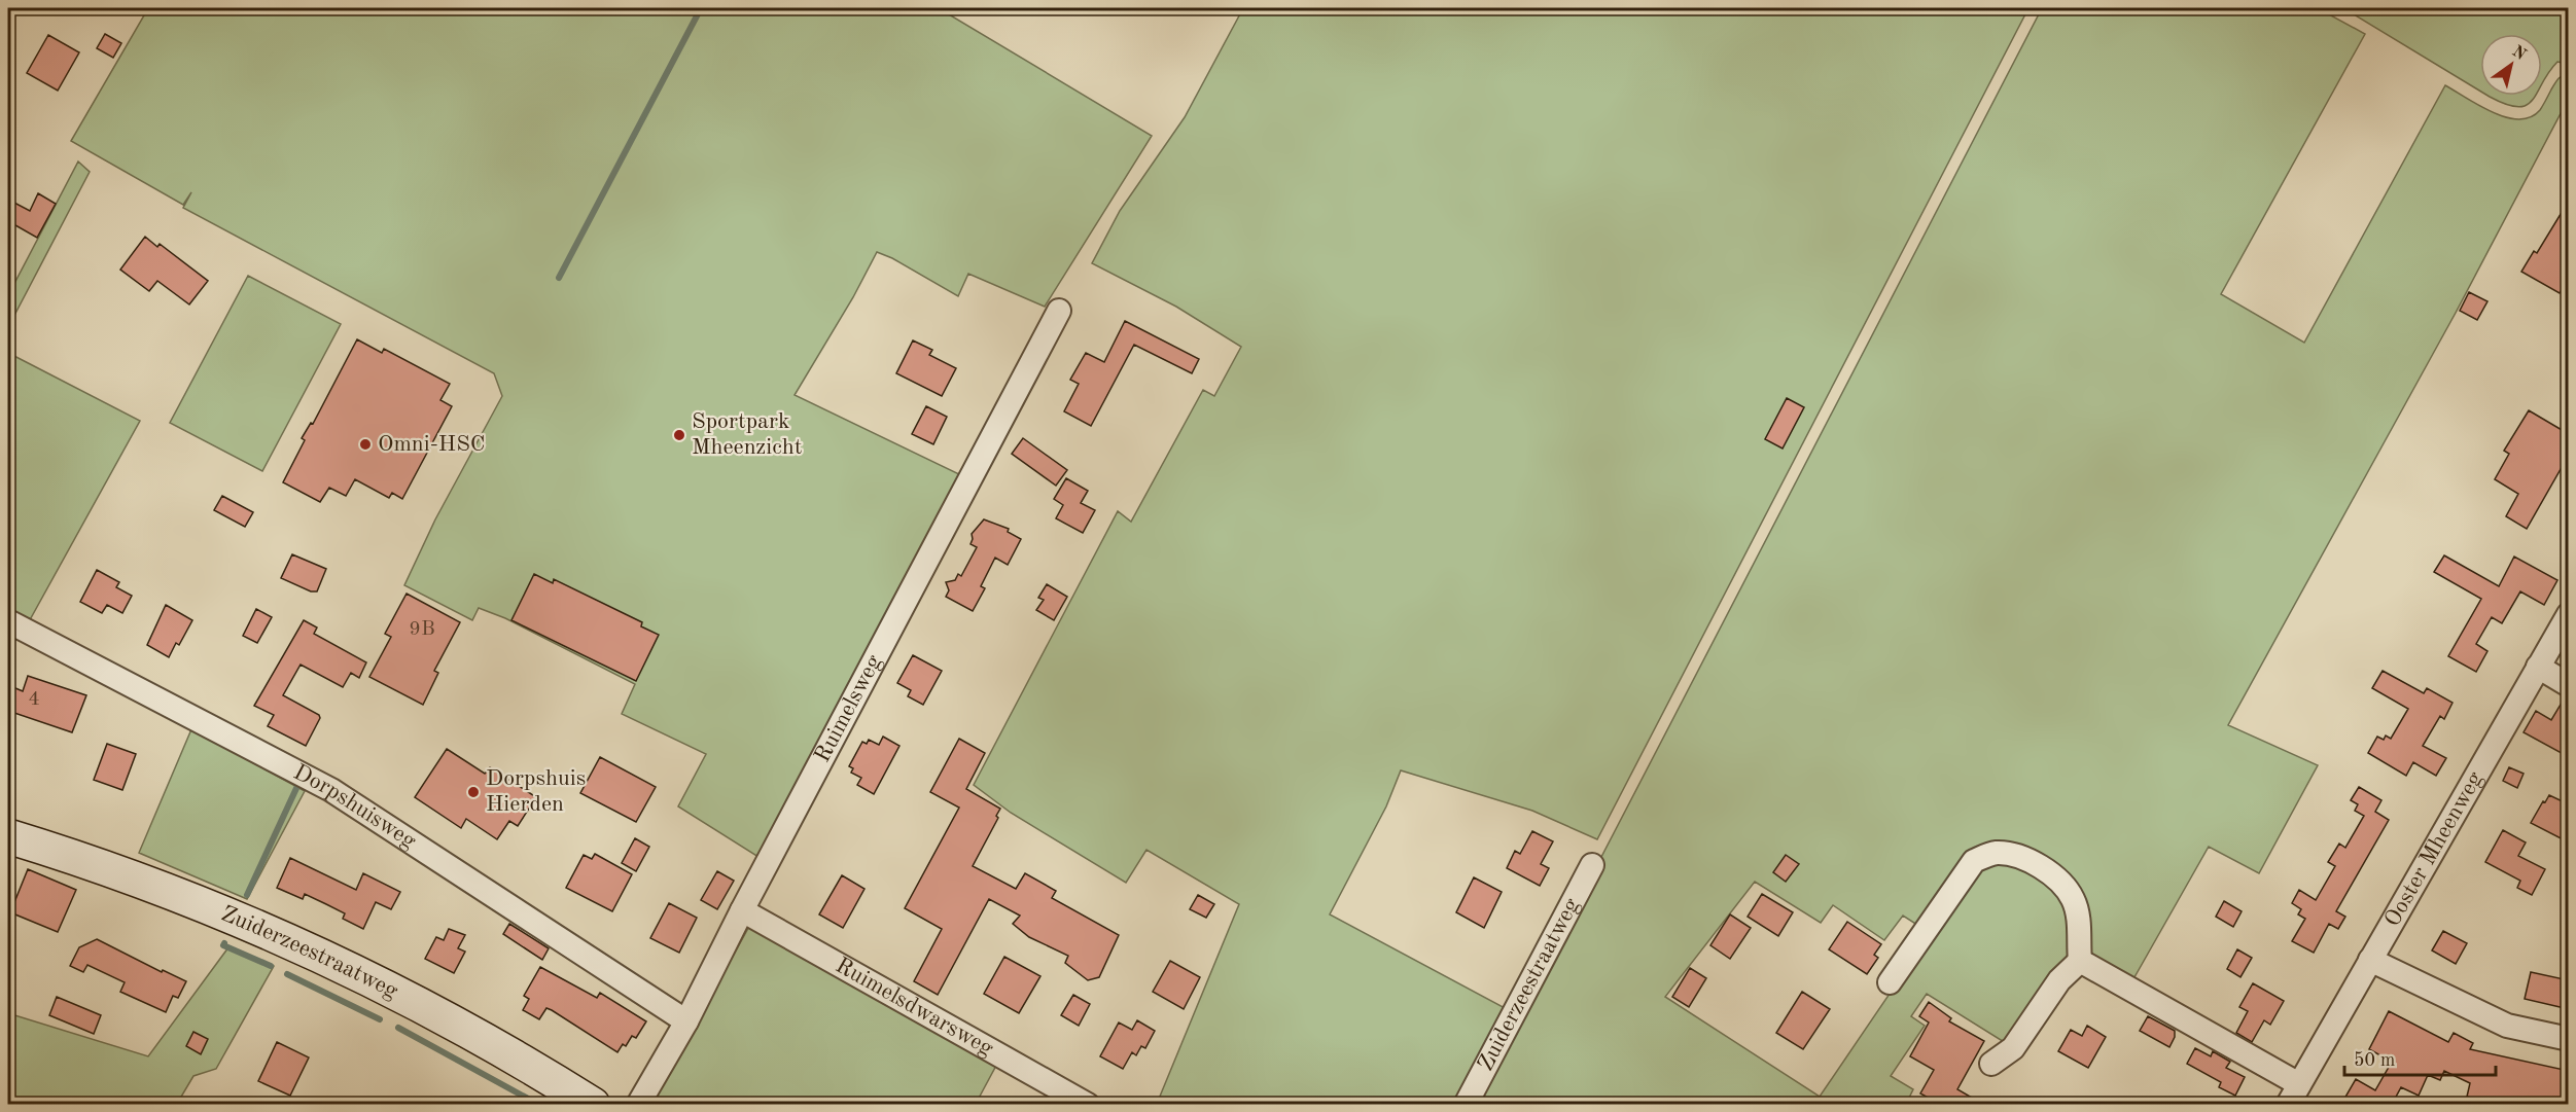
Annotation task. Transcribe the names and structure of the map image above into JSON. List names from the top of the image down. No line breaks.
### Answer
{"streets":{"main road":["Zuiderzeestraatweg"],"street":["Ruimelsweg","Dorpshuisweg","Ooster Mheenweg","Ruimelsdwarsweg"]},"crossings":[["Ruimelsweg","Dorpshuisweg"],["Ruimelsweg","Ruimelsdwarsweg"]],"places":["Sportpark Mheenzicht","Omni-HSC","Dorpshuis Hierden"],"house_numbers":["9B","4"],"scale_bar":"50 m","north":"top right"}
